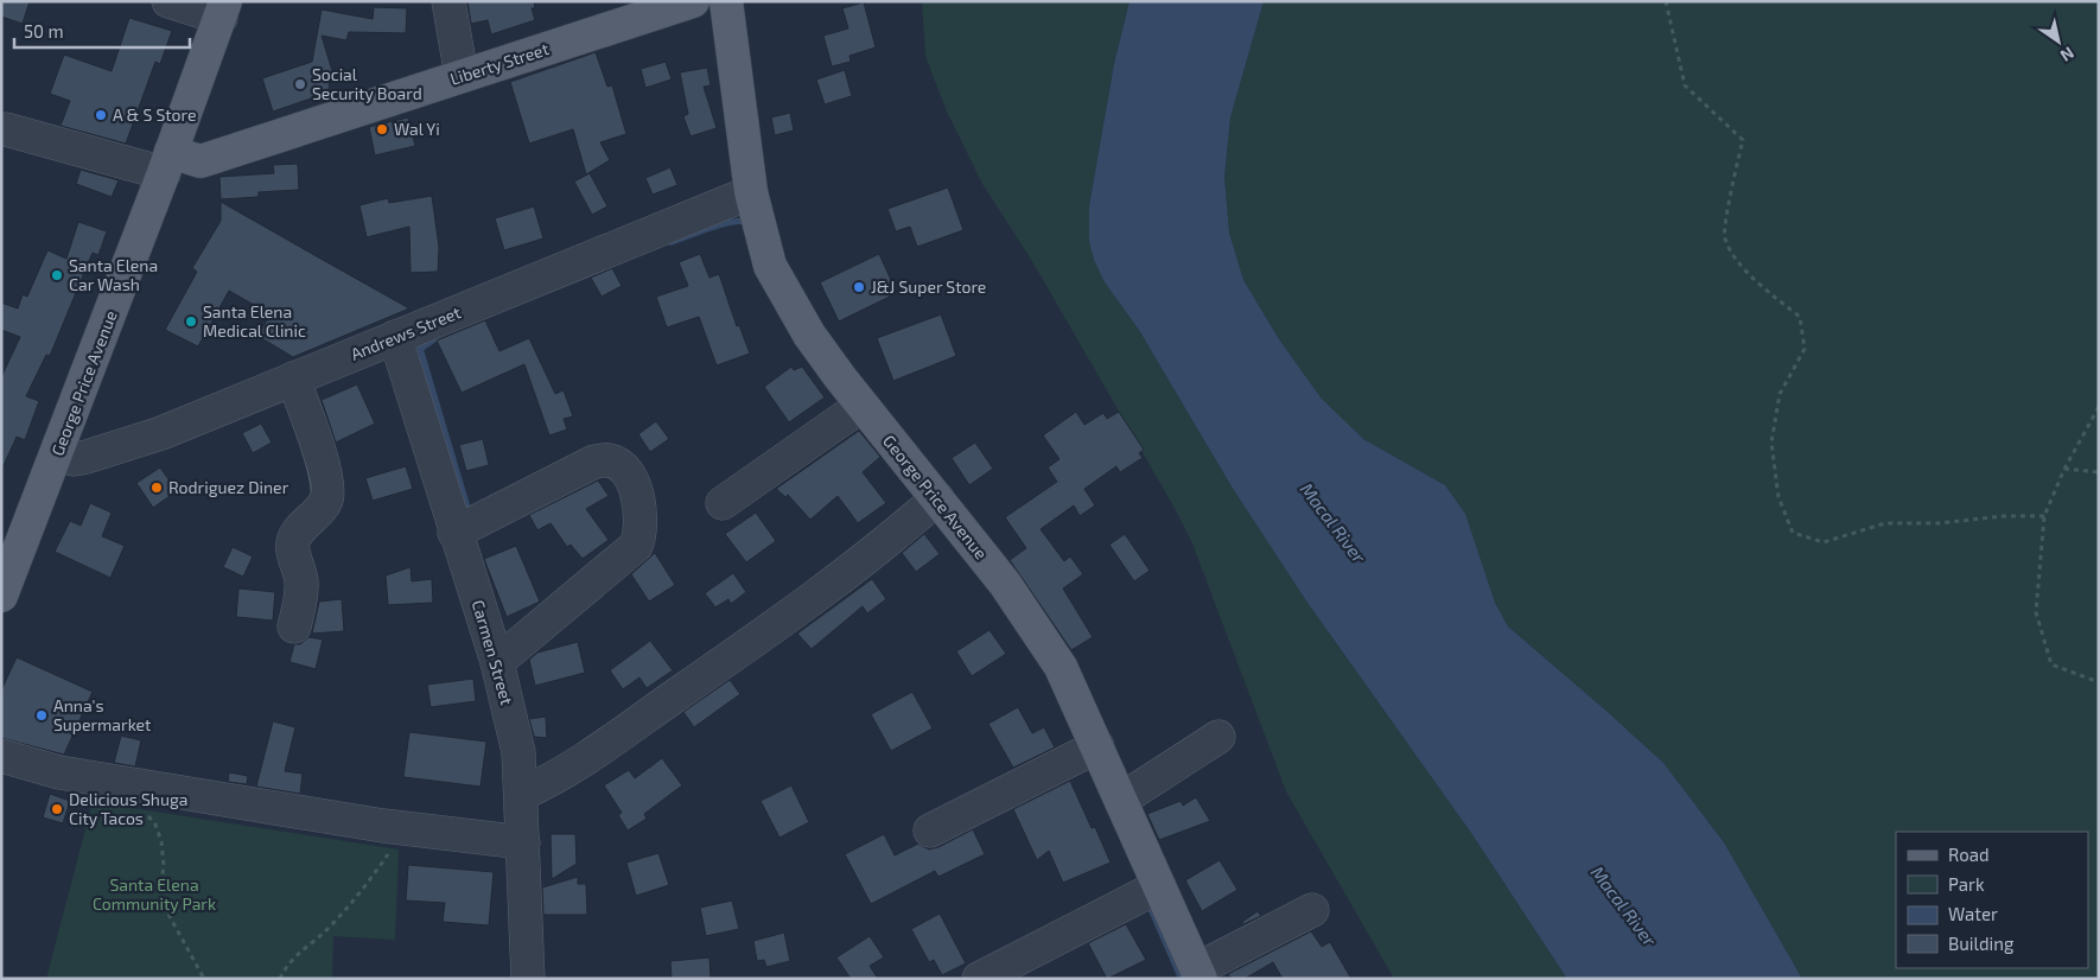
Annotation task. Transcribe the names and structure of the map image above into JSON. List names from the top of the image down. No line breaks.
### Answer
{"streets":{"main road":["Liberty Street","George Price Avenue"],"street":["Andrews Street","Carmen Street"]},"crossings":[["Liberty Street","George Price Avenue"],["Andrews Street","George Price Avenue"],["Andrews Street","Carmen Street"]],"water":["Macal River"],"parks":["Santa Elena Community Park"],"places":["Social Security Board","A & S Store","Wal Yi","Santa Elena Car Wash","J&J Super Store","Santa Elena Medical Clinic","Rodriguez Diner","Anna's Supermarket","Delicious Shuga City Tacos"],"legend":["Road","Park","Water","Building"],"scale_bar":"50 m","north":"bottom right"}
